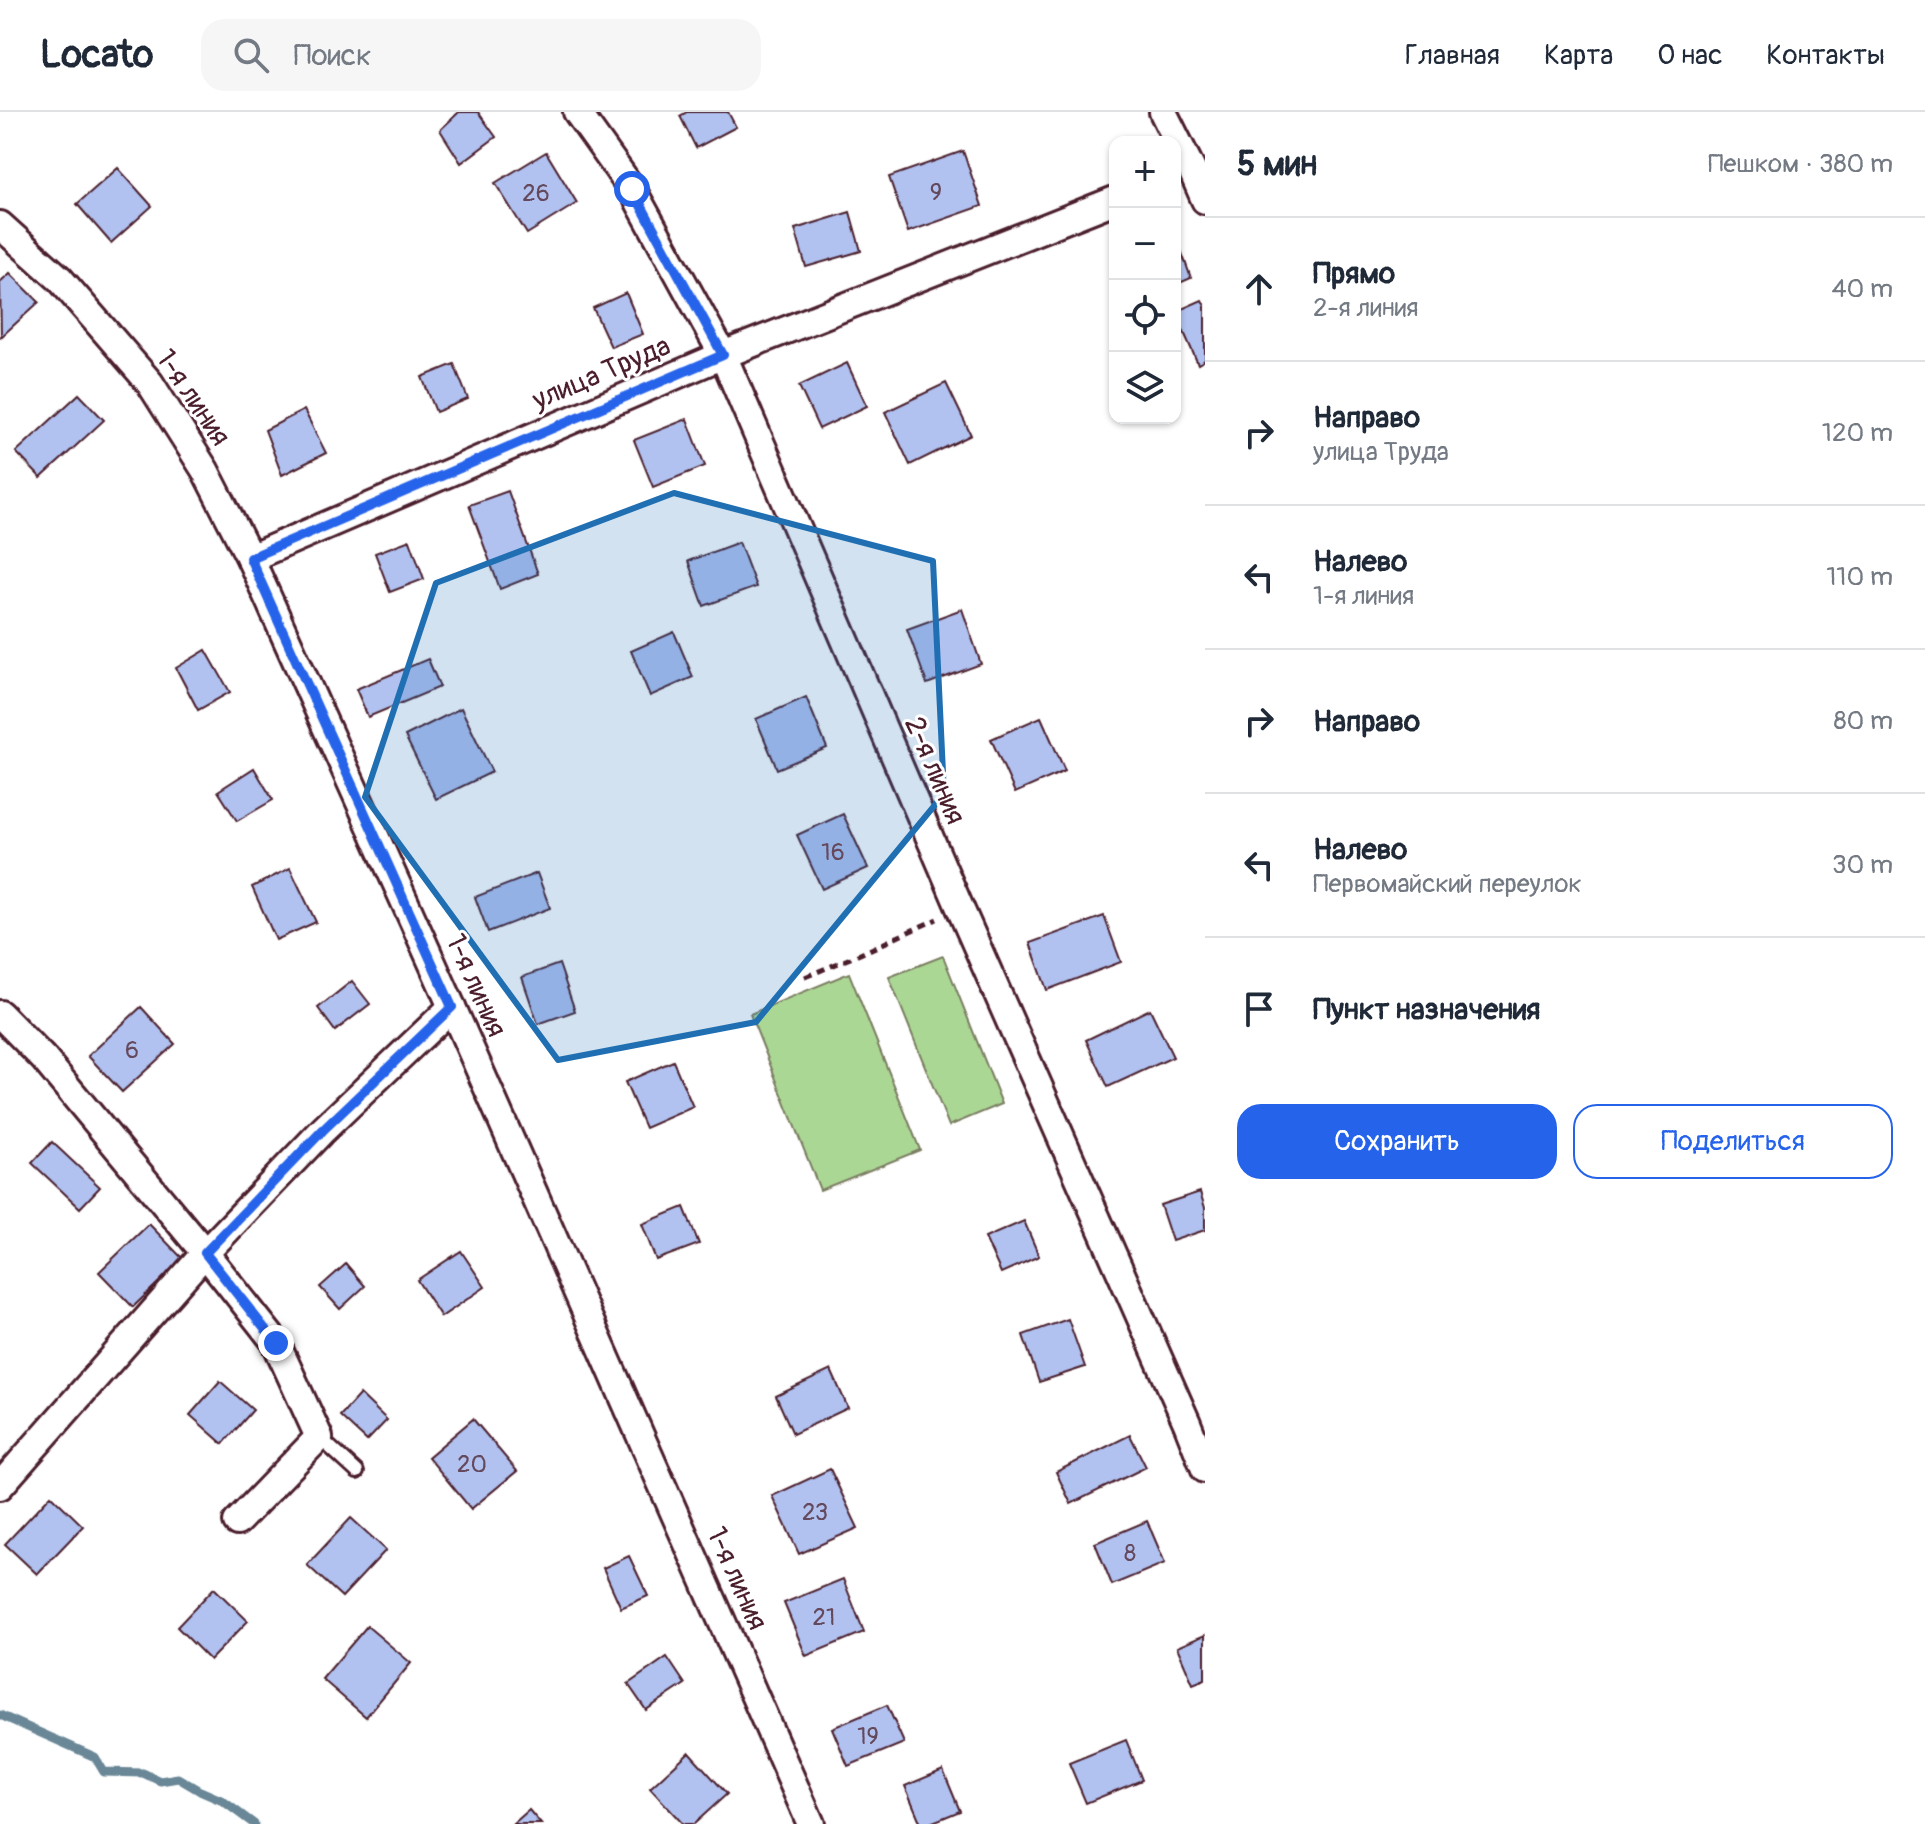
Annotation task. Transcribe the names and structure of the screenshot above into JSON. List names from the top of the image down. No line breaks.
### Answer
{"streets":{"street":["улица Труда","1-я линия","2-я линия"]},"crossings":[["улица Труда","1-я линия"],["улица Труда","2-я линия"]],"house_numbers":["9","26","16","6","20","23","8","21","19"],"page":{"header":"Locato","search":"Поиск","nav":["Главная","Карта","О нас","Контакты"],"heading":["5 мин","Пешком · 380 m"],"map_buttons":["+","−"],"list":[["Прямо","2-я линия","40 m"],["Направо","улица Труда","120 m"],["Налево","1-я линия","110 m"],["Направо","80 m"],["Налево","Первомайский переулок","30 m"],"Пункт назначения"],"buttons":["Сохранить","Поделиться"]}}
